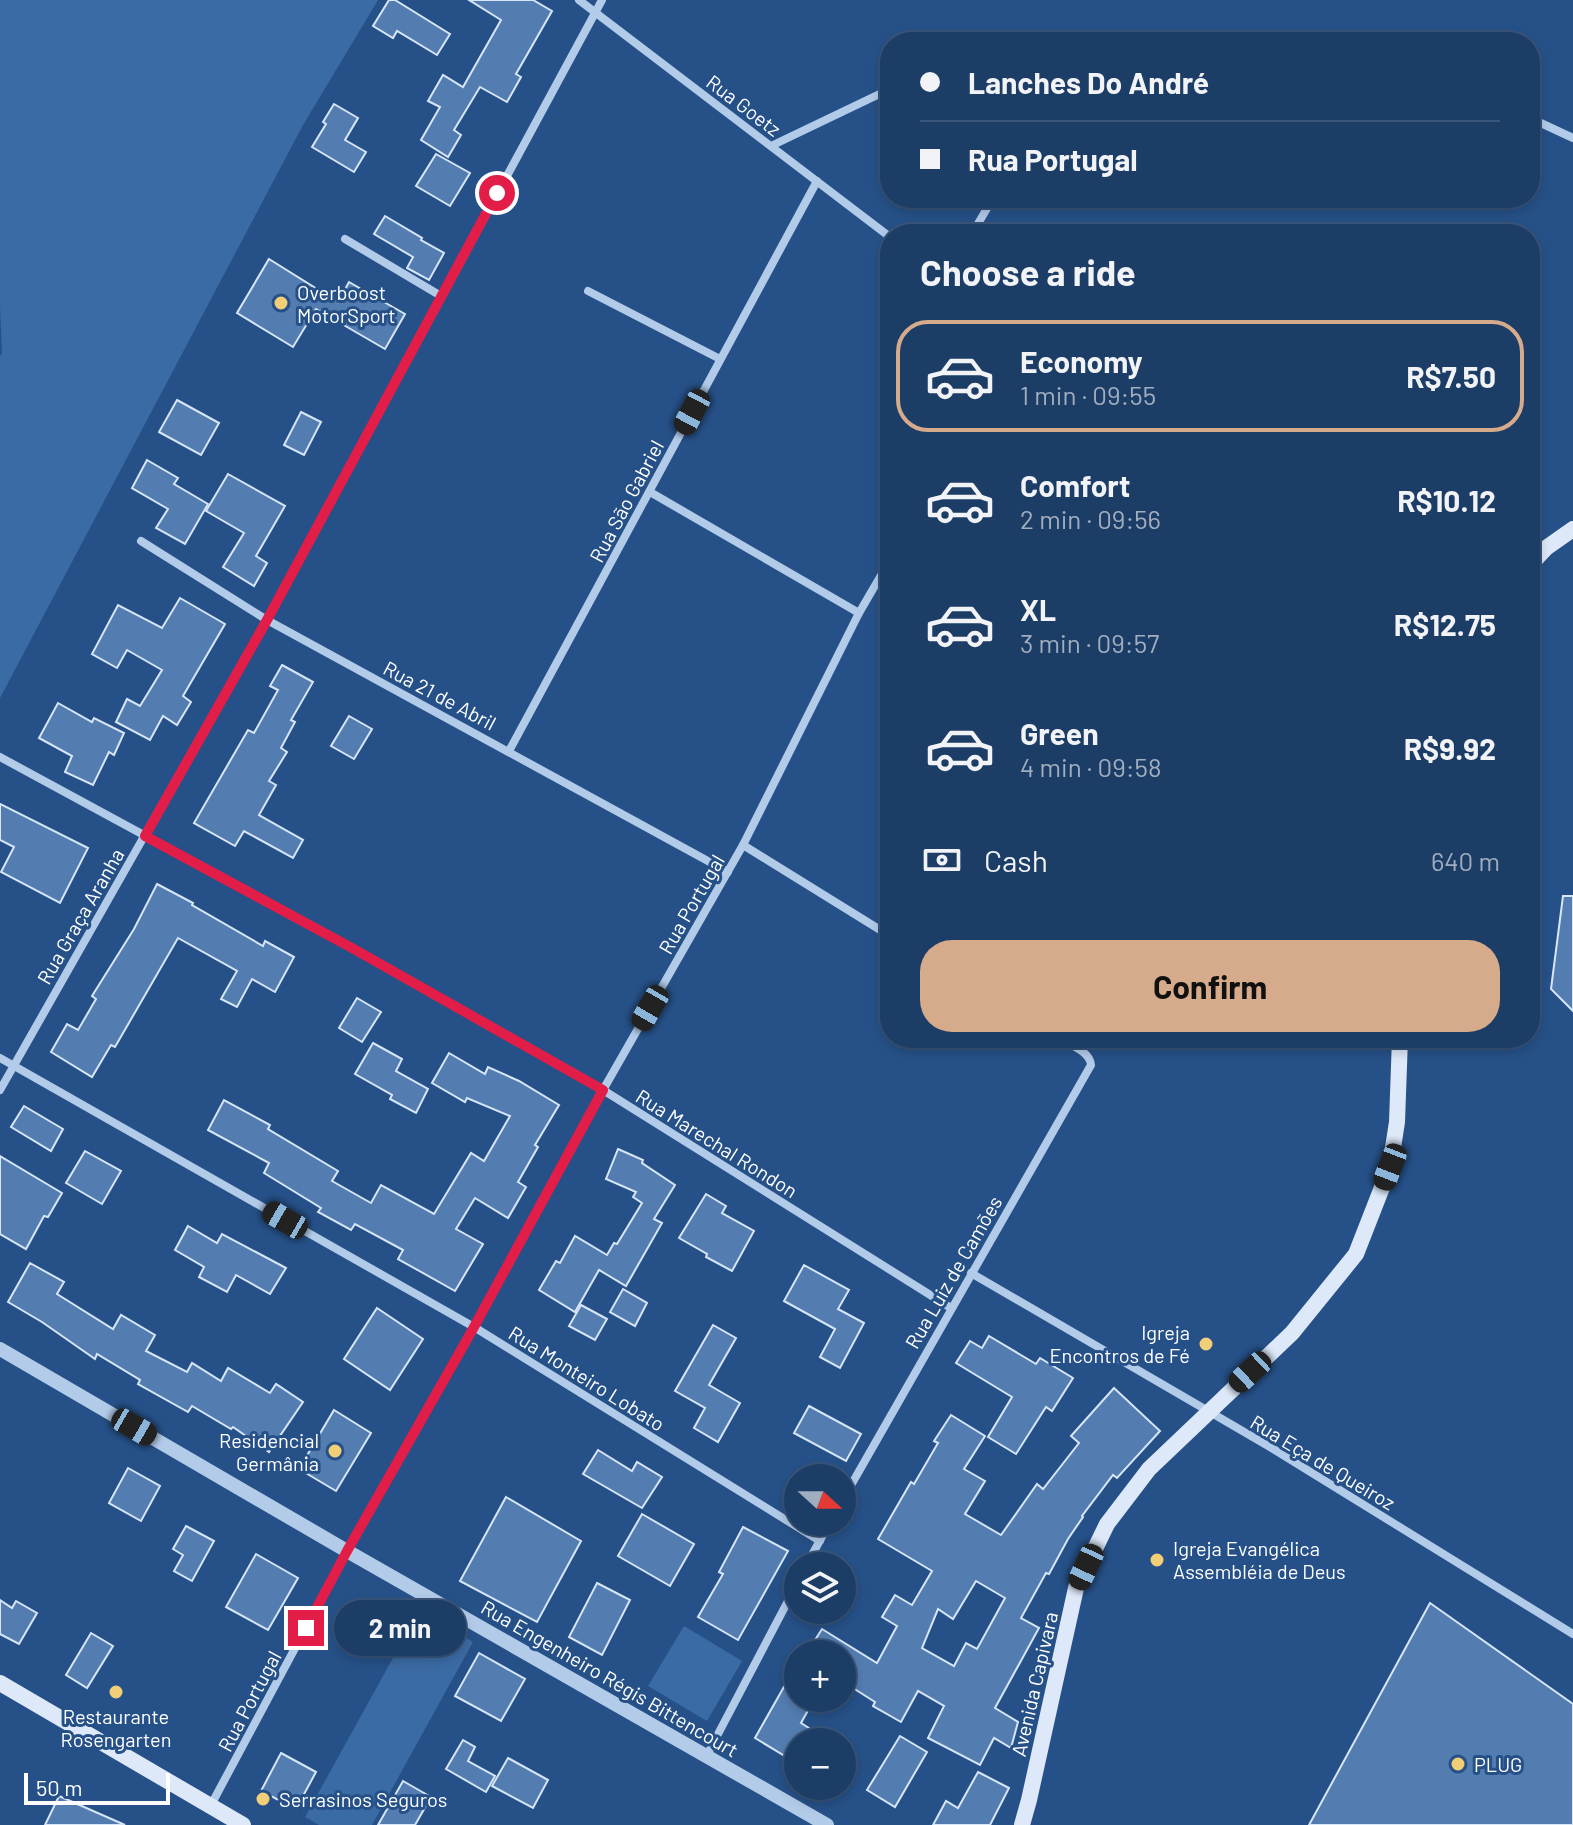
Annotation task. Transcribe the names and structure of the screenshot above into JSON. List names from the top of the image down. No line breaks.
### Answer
{"streets":{"main road":["Avenida Capivara"],"street":["Rua Goetz","Rua São Gabriel","Rua 21 de Abril","Rua Portugal","Rua Graça Aranha","Rua Marechal Rondon","Rua Luiz de Camões","Rua Monteiro Lobato","Rua Eça de Queiroz","Rua Engenheiro Régis Bittencourt"]},"crossings":[["Rua Goetz","Rua São Gabriel"],["Rua Goetz","Rua Graça Aranha"],["Rua São Gabriel","Rua 21 de Abril"],["Rua 21 de Abril","Rua Portugal"],["Rua 21 de Abril","Rua Graça Aranha"],["Rua Portugal","Rua Marechal Rondon"],["Rua Portugal","Rua Monteiro Lobato"],["Rua Portugal","Rua Engenheiro Régis Bittencourt"],["Rua Graça Aranha","Rua Marechal Rondon"],["Rua Graça Aranha","Rua Monteiro Lobato"],["Rua Marechal Rondon","Rua Luiz de Camões"],["Rua Luiz de Camões","Rua Eça de Queiroz"],["Rua Eça de Queiroz","Avenida Capivara"]],"places":["Overboost MotorSport","Igreja Encontros de Fé","Residencial Germânia","Igreja Evangélica Assembléia de Deus","Restaurante Rosengarten","PLUG","Serrasinos Seguros"],"scale_bar":"50 m","north":"right","page":{"banner":["Lanches Do André","Rua Portugal"],"heading":"Choose a ride","list":[{"name":"Economy","note":"1 min · 09:55","value":"R$7.50"},{"name":"Comfort","note":"2 min · 09:56","value":"R$10.12"},{"name":"XL","note":"3 min · 09:57","value":"R$12.75"},{"name":"Green","note":"4 min · 09:58","value":"R$9.92"}],"pay":["Cash","640 m"],"buttons":"Confirm","map_buttons":["+","−"],"bubble":"2 min","scale":"50 m"}}
